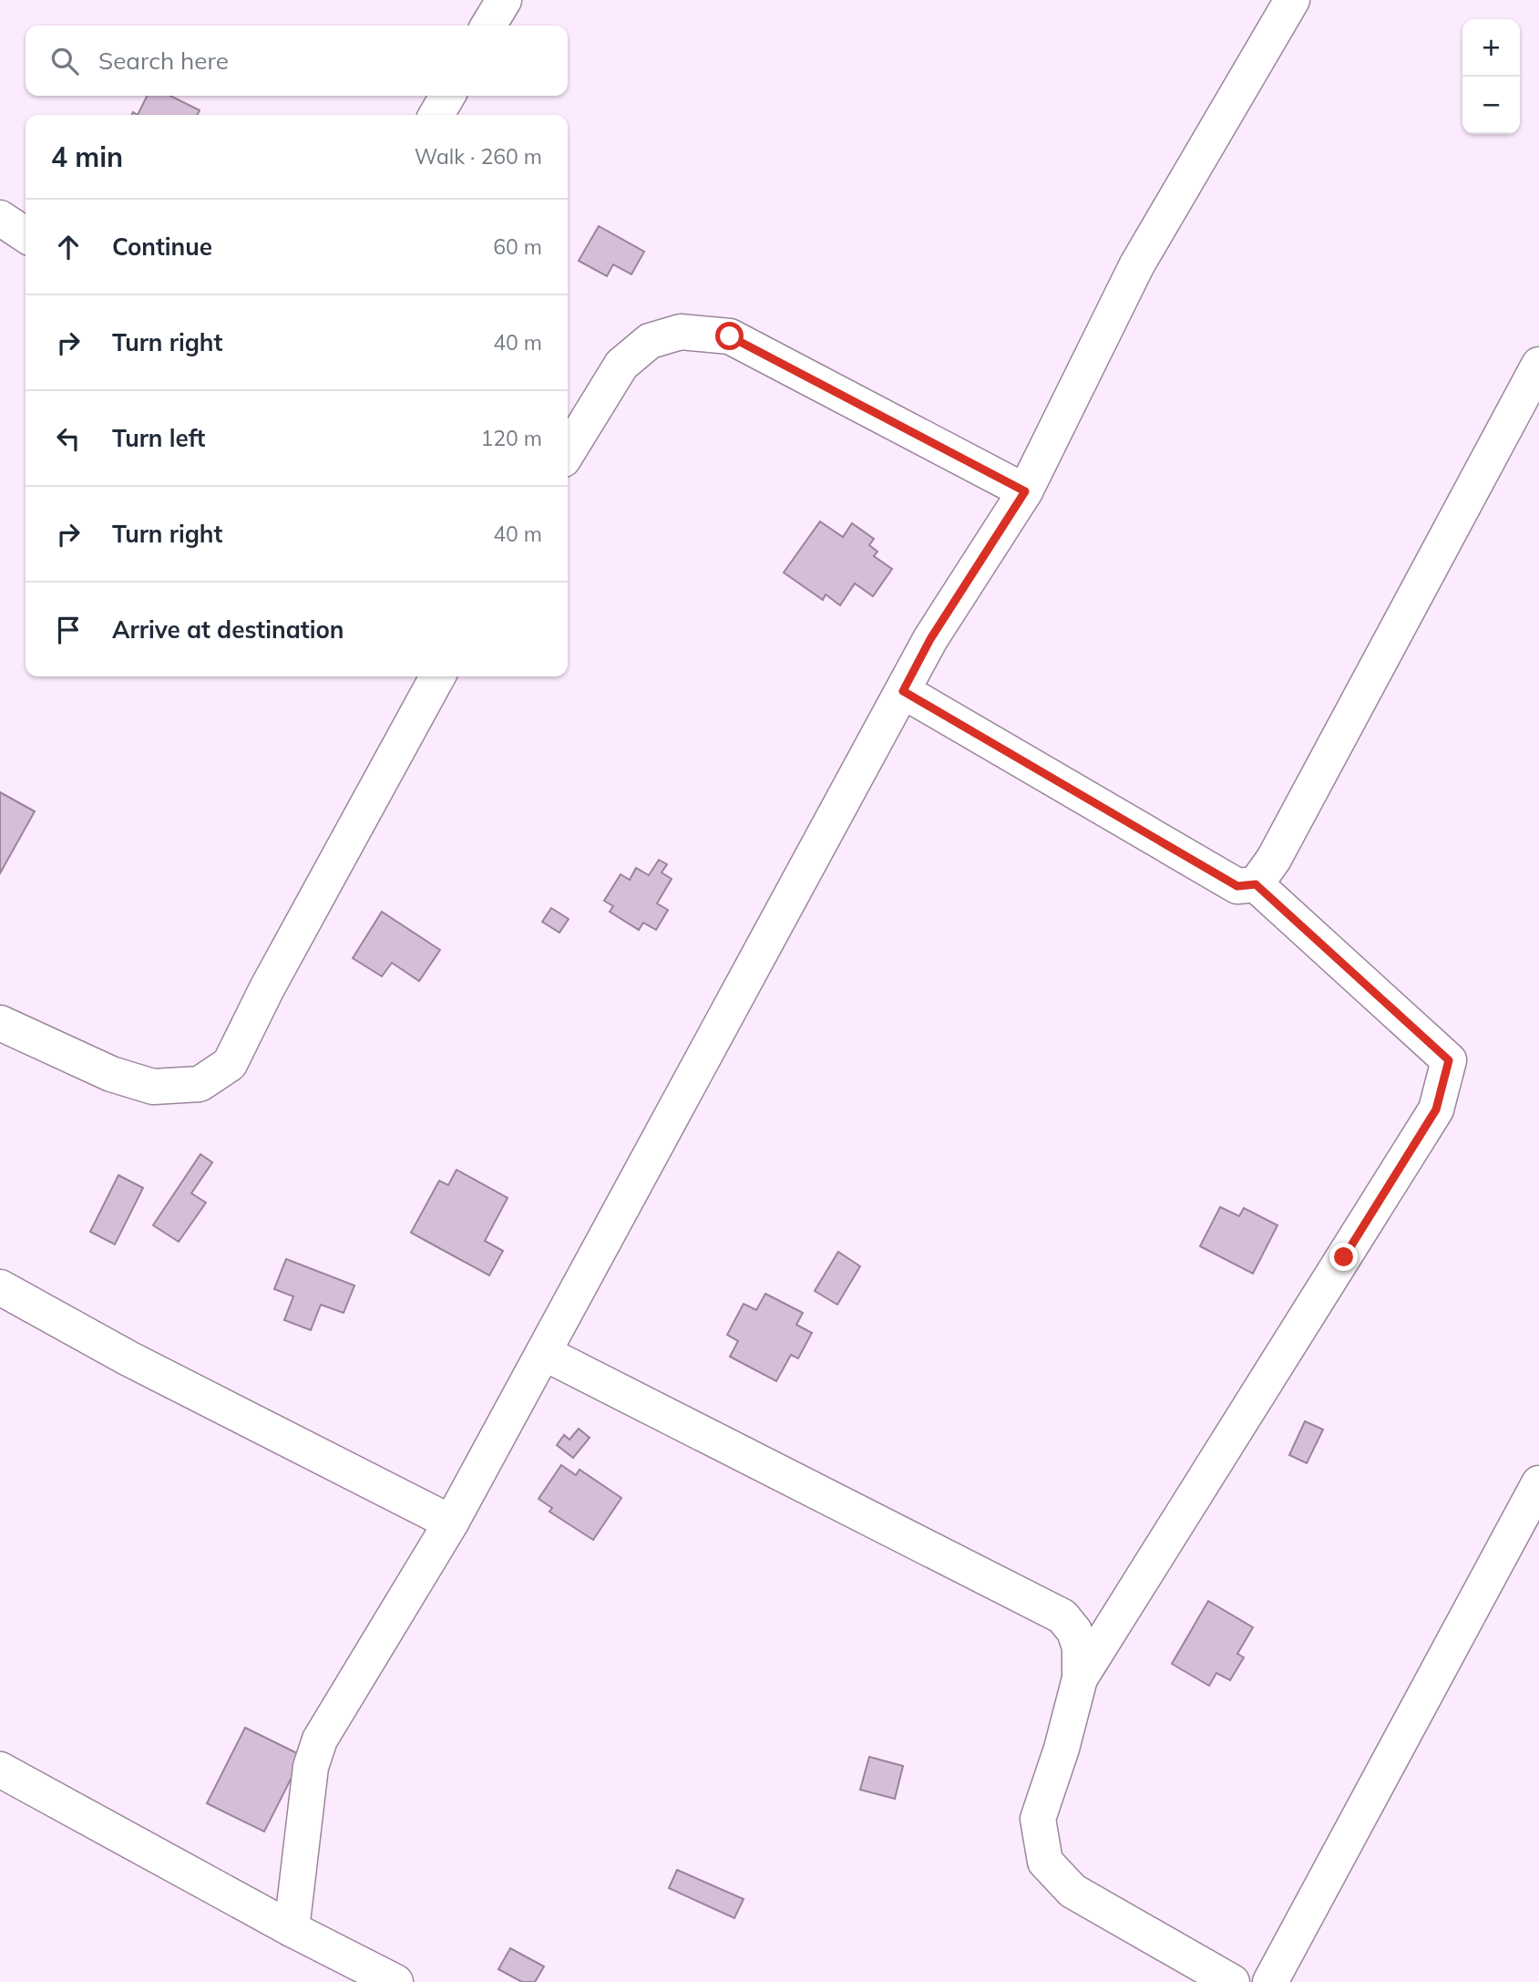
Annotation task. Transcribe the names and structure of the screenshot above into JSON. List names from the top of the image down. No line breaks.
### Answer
{"page":{"map_buttons":["+","−"],"search":"Search here","heading":["4 min","Walk · 260 m"],"list":[["Continue","60 m"],["Turn right","40 m"],["Turn left","120 m"],["Turn right","40 m"],"Arrive at destination"]}}
